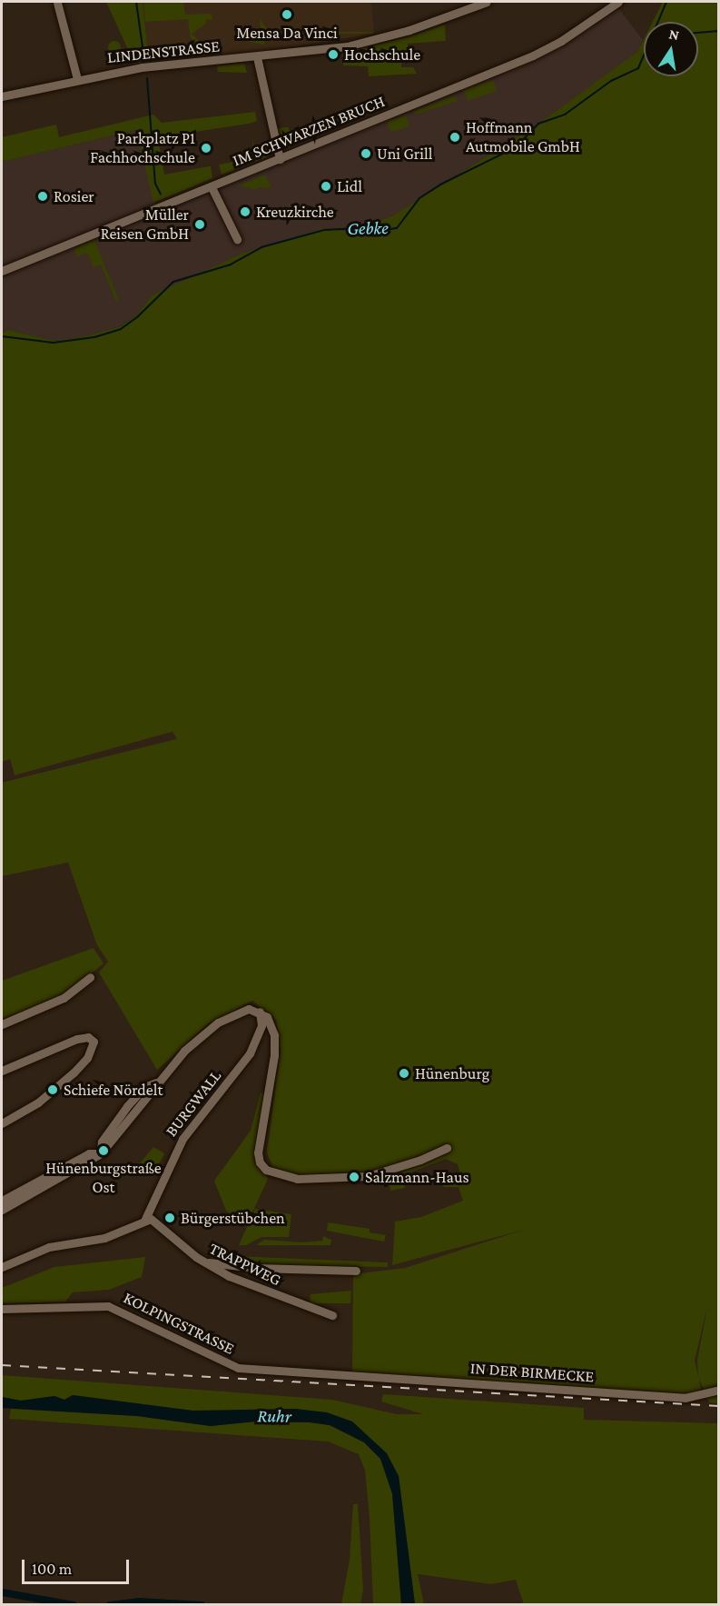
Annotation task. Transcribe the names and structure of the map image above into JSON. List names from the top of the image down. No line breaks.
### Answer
{"streets":{"street":["LINDENSTRASSE","IM SCHWARZEN BRUCH","BURGWALL","TRAPPWEG","KOLPINGSTRASSE","IN DER BIRMECKE"]},"crossings":[["BURGWALL","TRAPPWEG"],["KOLPINGSTRASSE","IN DER BIRMECKE"]],"water":["Gebke","Ruhr"],"places":["Mensa Da Vinci","Hochschule","Hoffmann Autmobile GmbH","Parkplatz P1 Fachhochschule","Uni Grill","Lidl","Rosier","Kreuzkirche","Müller Reisen GmbH","Hünenburg","Schiefe Nördelt","Hünenburgstraße Ost","Salzmann-Haus","Bürgerstübchen"],"scale_bar":"100 m","north":"top"}
